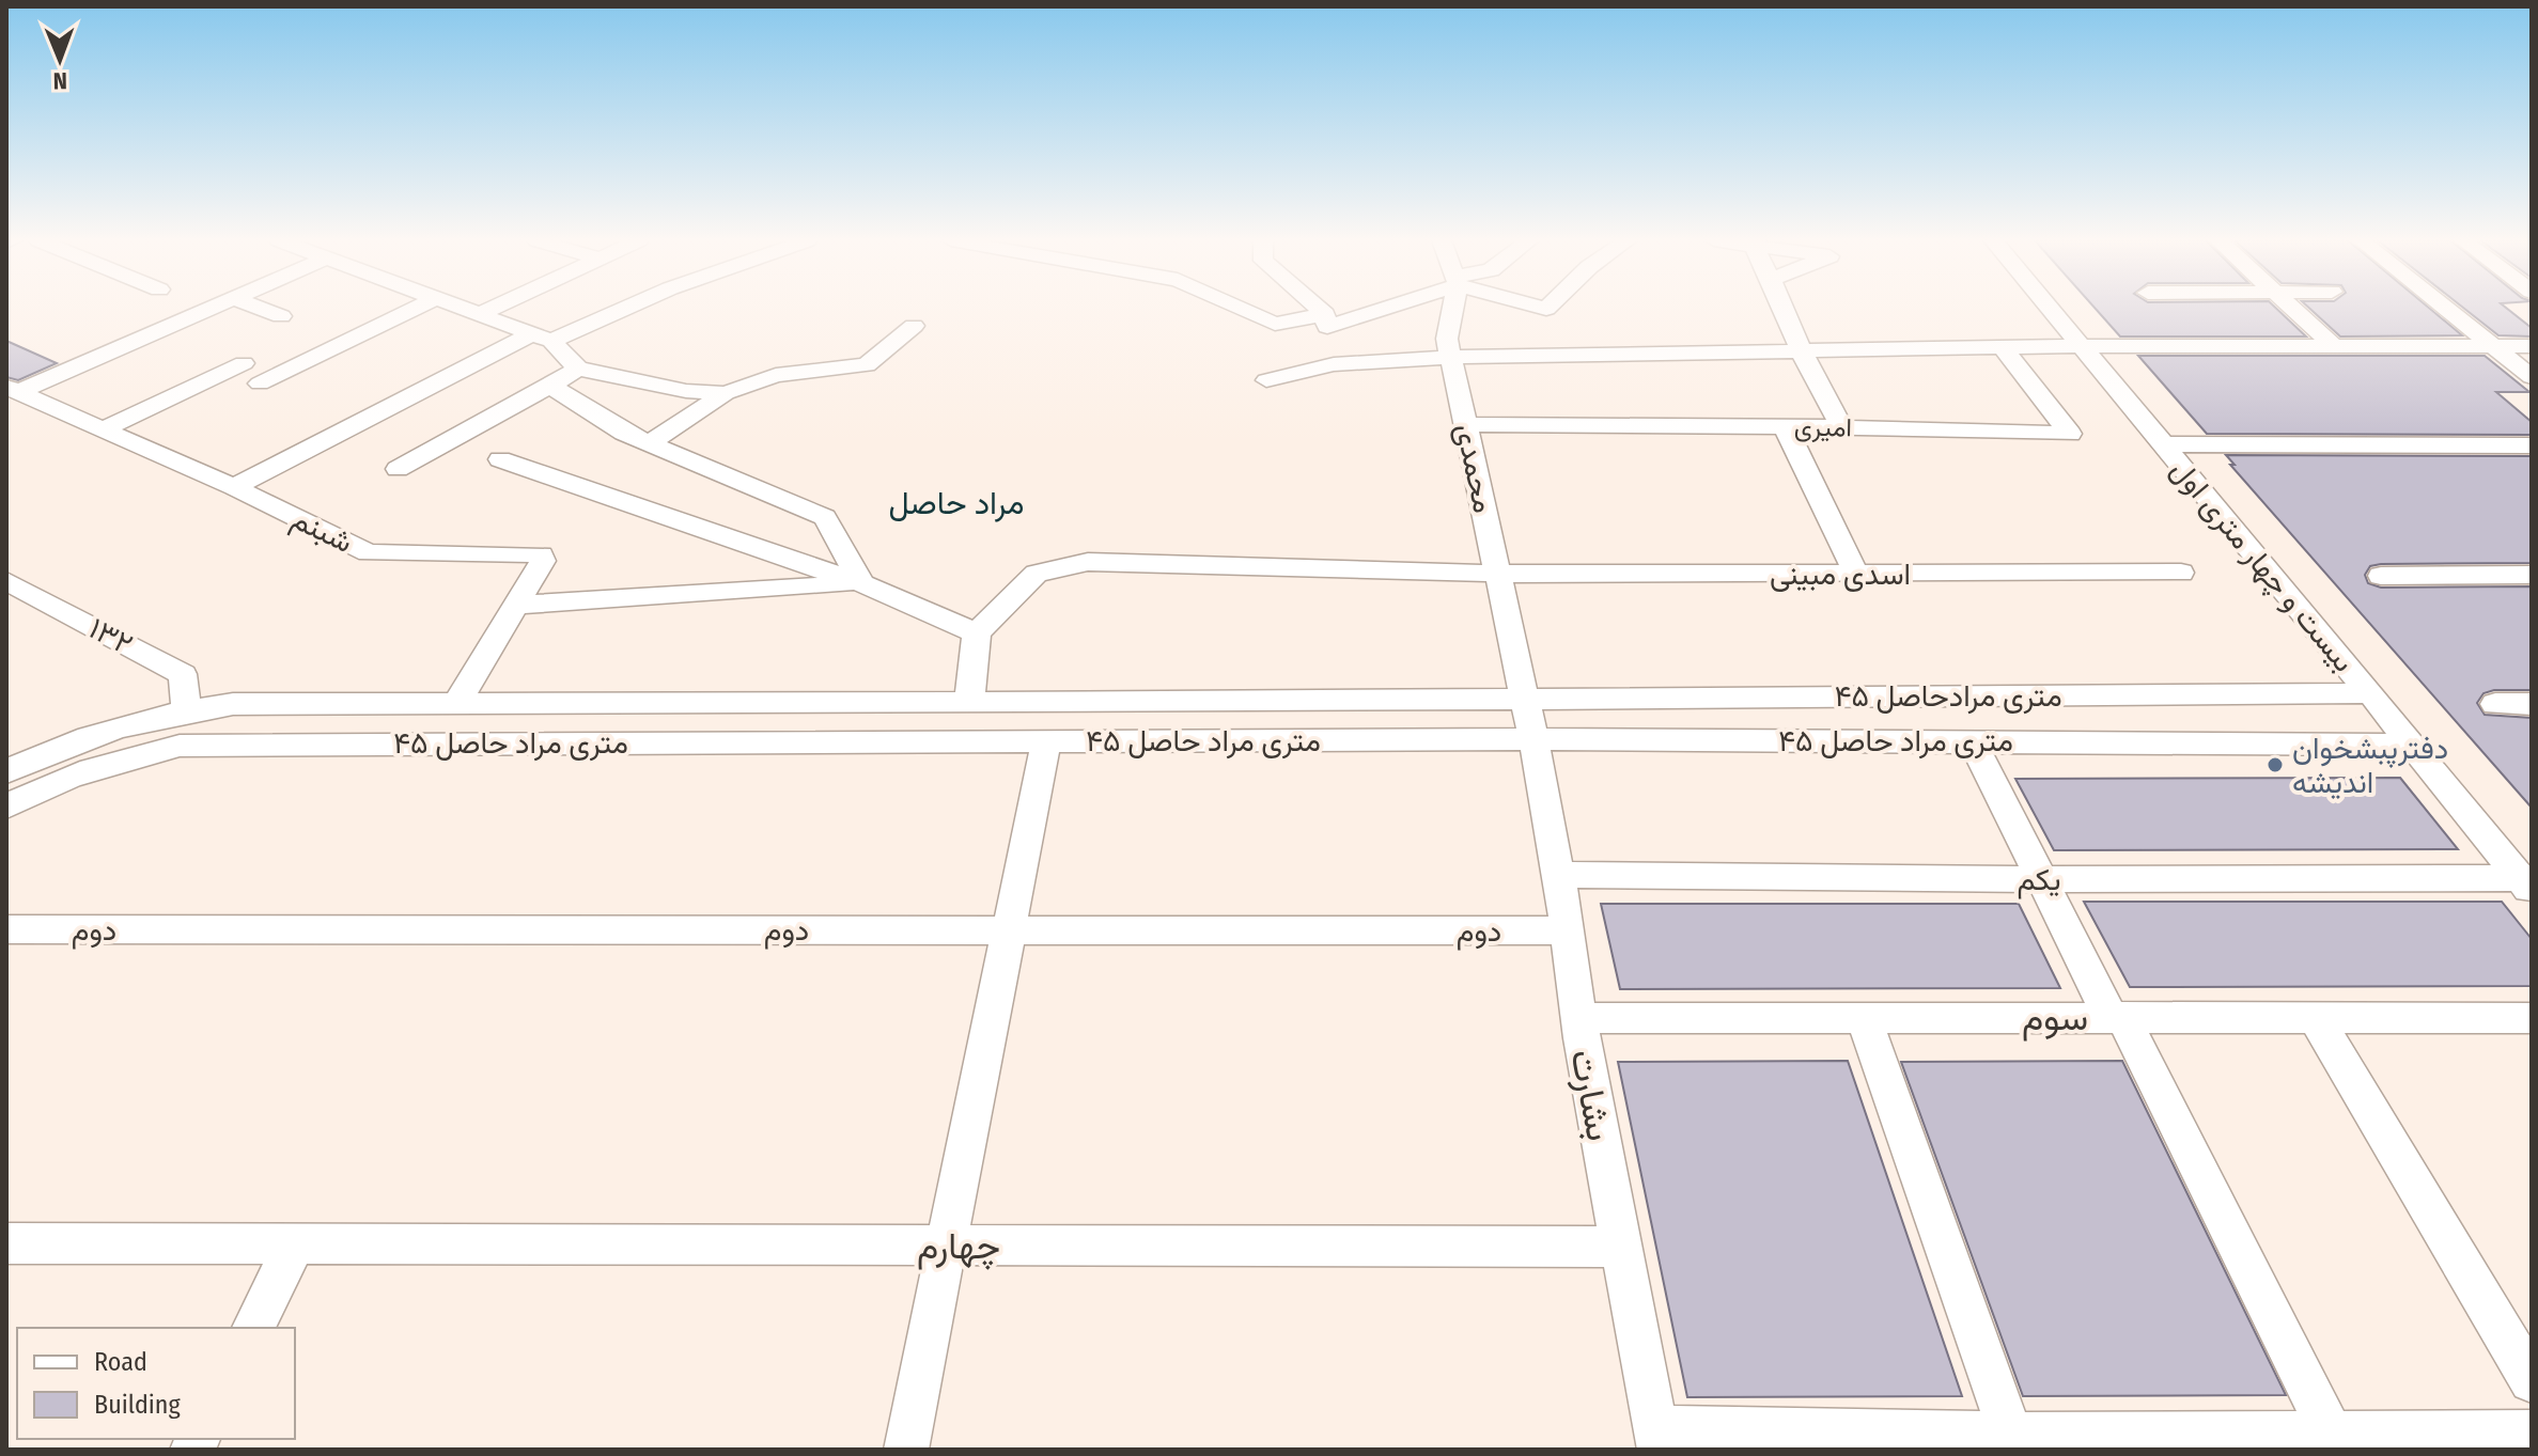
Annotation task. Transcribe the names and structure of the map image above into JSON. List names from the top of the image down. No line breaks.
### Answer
{"streets":{"street":["امیری","محمدی","شبنم","بیست و چهار متری اول","اسدی مبینی","۱۳۲","۴۵ متری مرادحاصل","۴۵ متری مراد حاصل","یکم","دوم","سوم","بشارت","چهارم"]},"crossings":[["امیری","محمدی"],["محمدی","اسدی مبینی"],["محمدی","۴۵ متری مرادحاصل"],["محمدی","۴۵ متری مراد حاصل"],["محمدی","بشارت"],["شبنم","۴۵ متری مراد حاصل"],["بیست و چهار متری اول","۴۵ متری مرادحاصل"],["بیست و چهار متری اول","۴۵ متری مراد حاصل"],["بیست و چهار متری اول","یکم"],["۱۳۲","۴۵ متری مراد حاصل"],["۴۵ متری مرادحاصل","۴۵ متری مراد حاصل"],["۴۵ متری مراد حاصل","بشارت"],["یکم","بشارت"],["دوم","بشارت"],["سوم","بشارت"],["بشارت","چهارم"]],"districts":["مراد حاصل"],"places":["دفترپبشخوان اندیشه"],"legend":["Road","Building"],"north":"bottom"}
